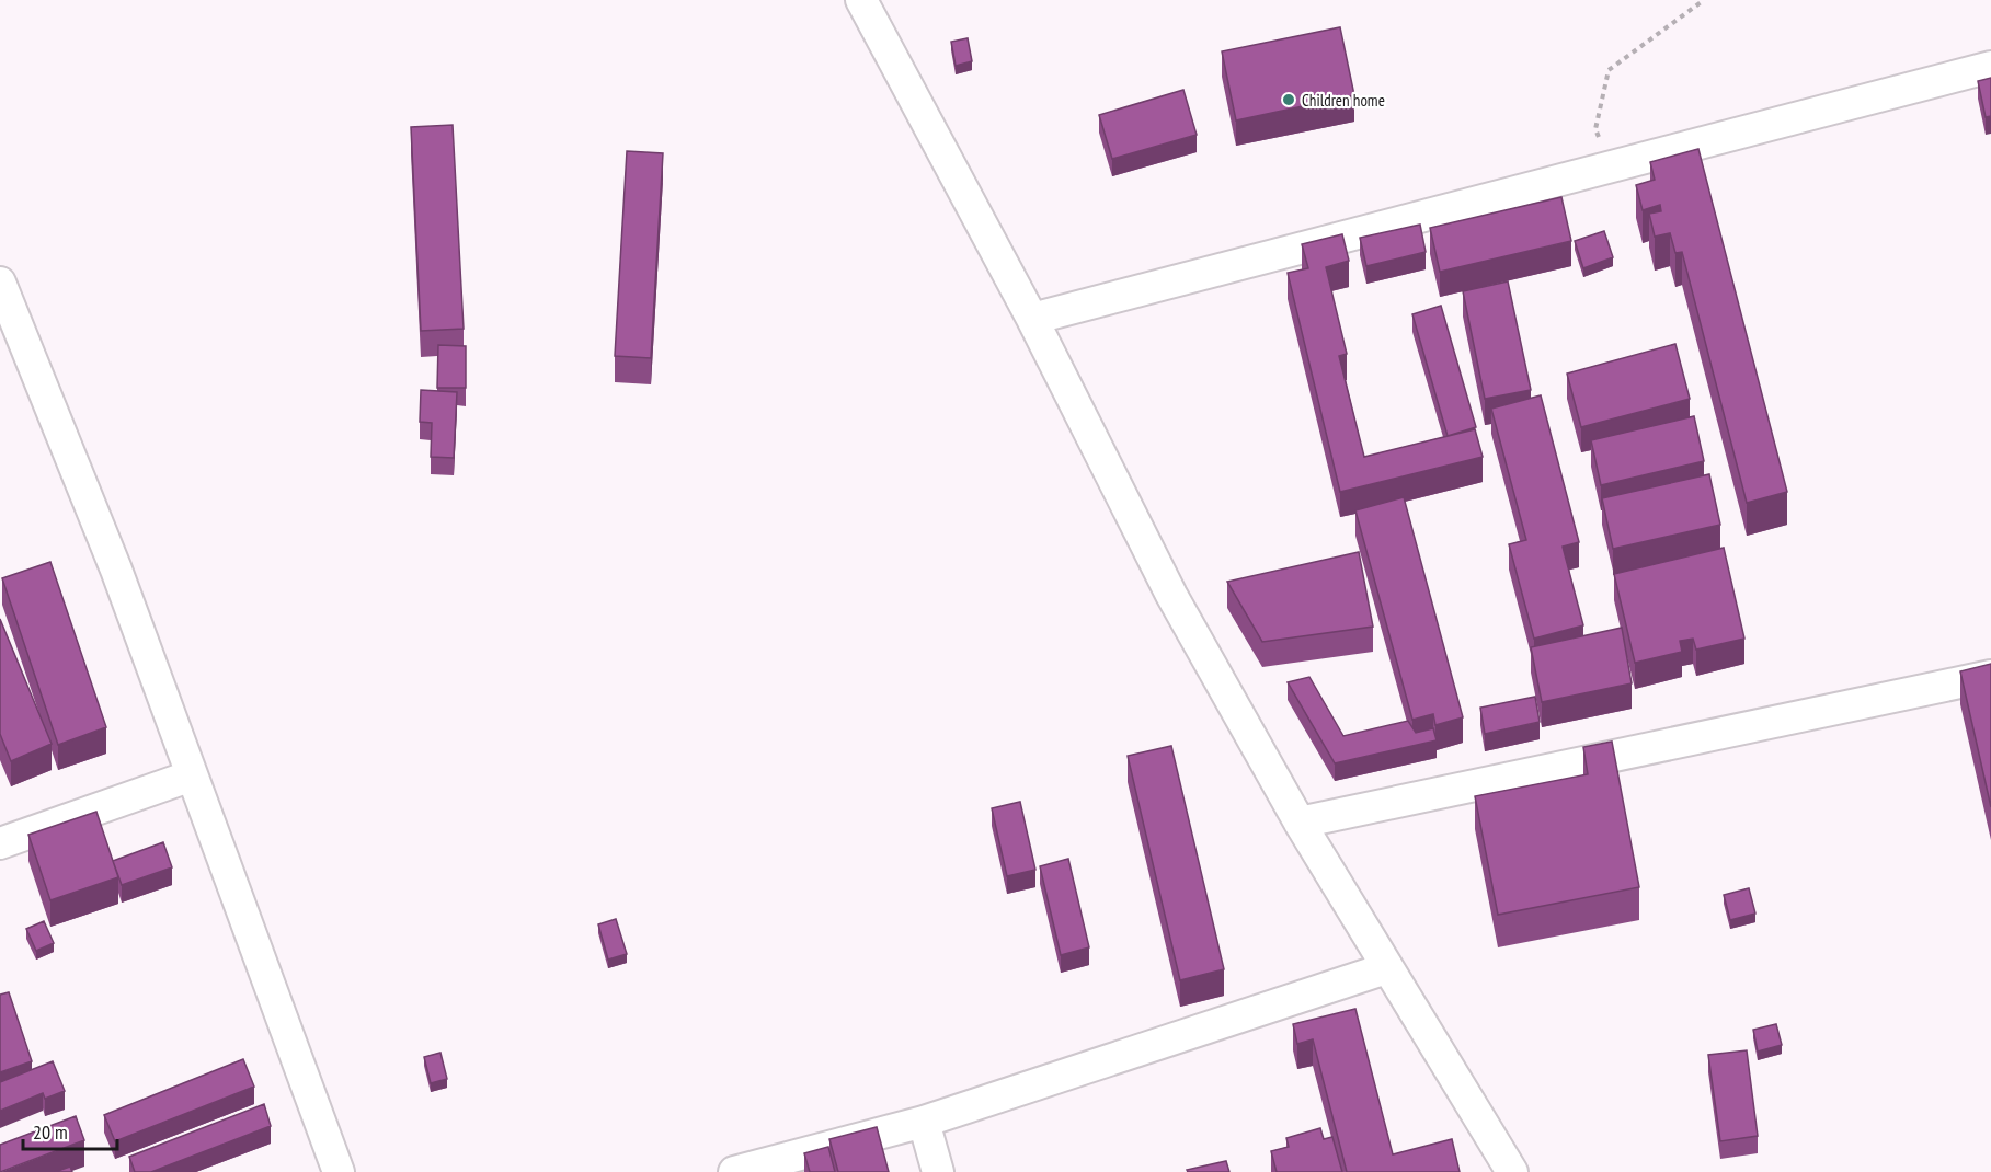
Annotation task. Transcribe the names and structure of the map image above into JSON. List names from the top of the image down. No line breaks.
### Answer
{"places":["Children home"],"scale_bar":"20 m"}
